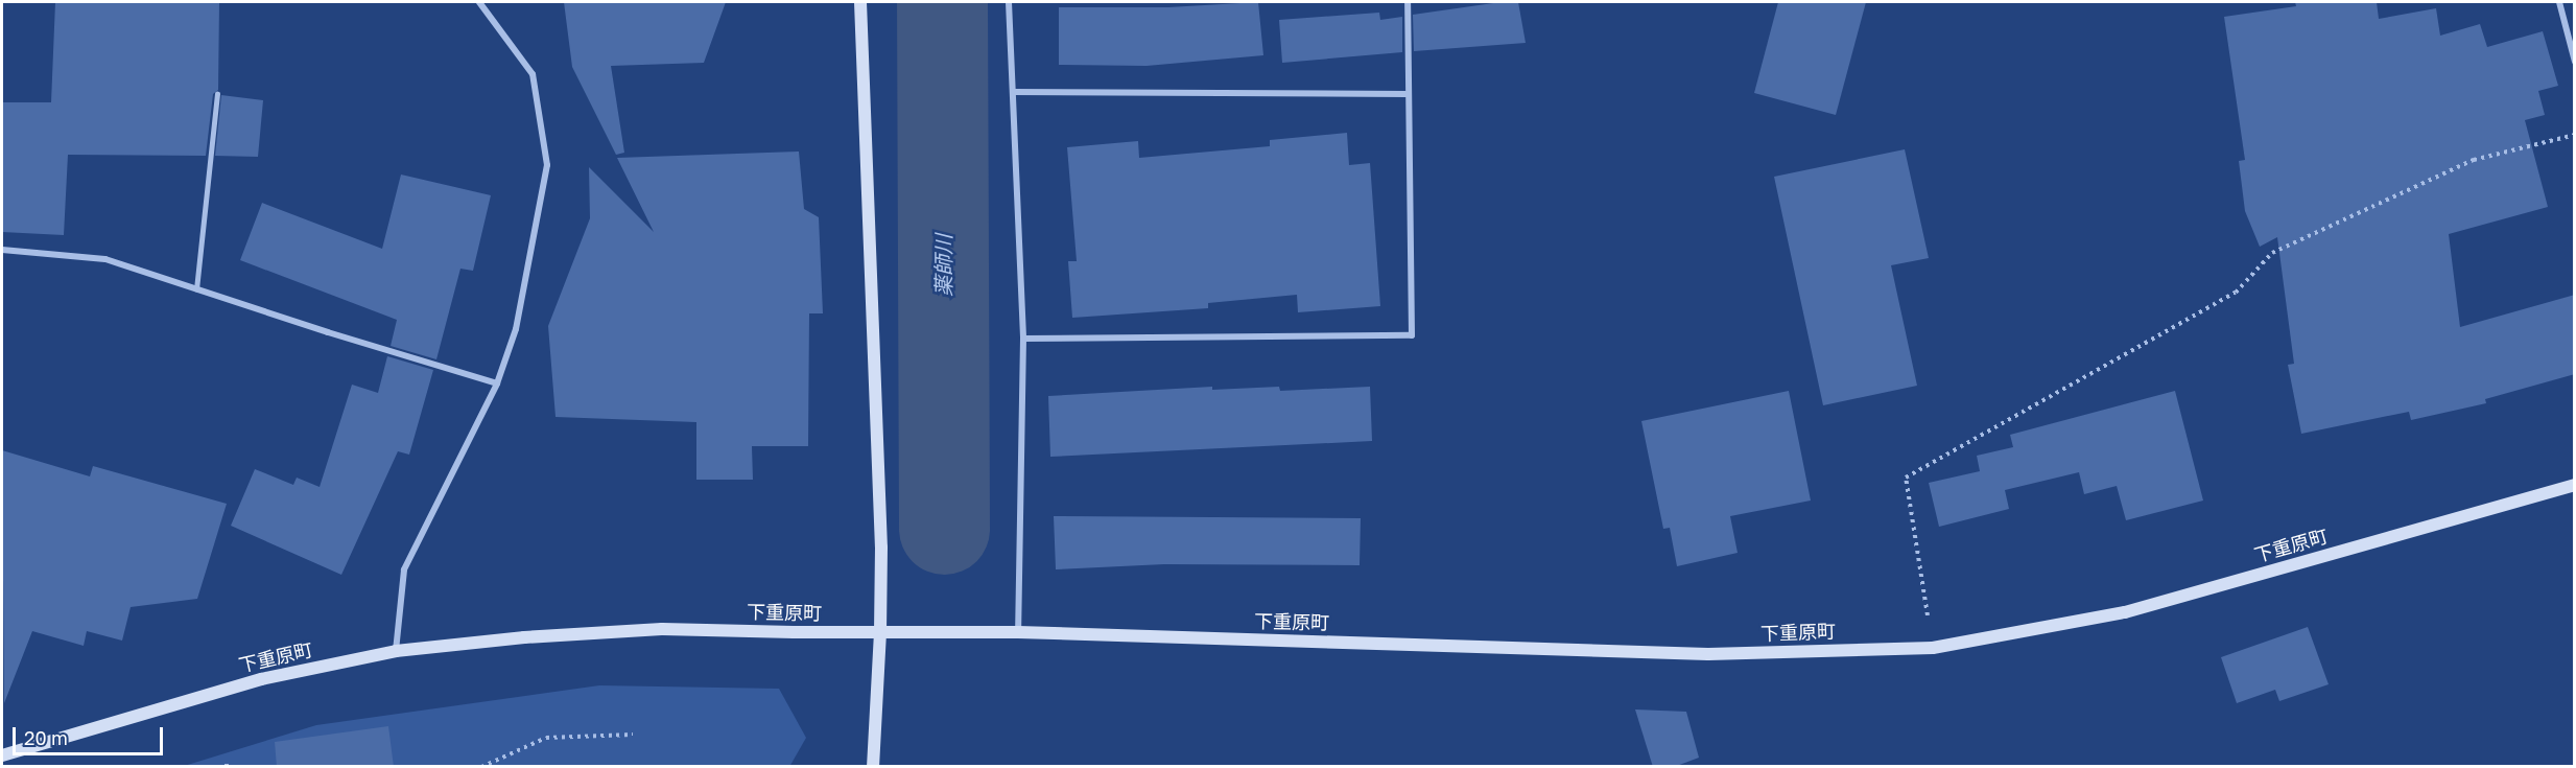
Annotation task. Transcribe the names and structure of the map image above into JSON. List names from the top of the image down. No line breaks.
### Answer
{"streets":{"street":["下重原町"]},"water":["薬師川"],"scale_bar":"20 m"}
